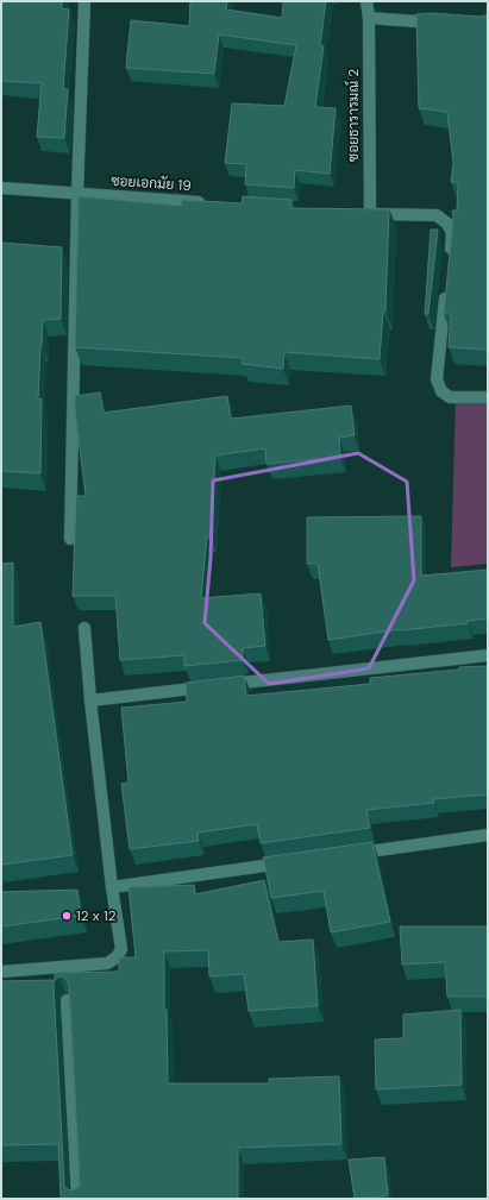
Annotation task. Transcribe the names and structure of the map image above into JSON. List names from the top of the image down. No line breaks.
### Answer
{"streets":{"street":["ซอยธารารมณ์ 2","ซอยเอกมัย 19"]},"places":["12 x 12"]}
